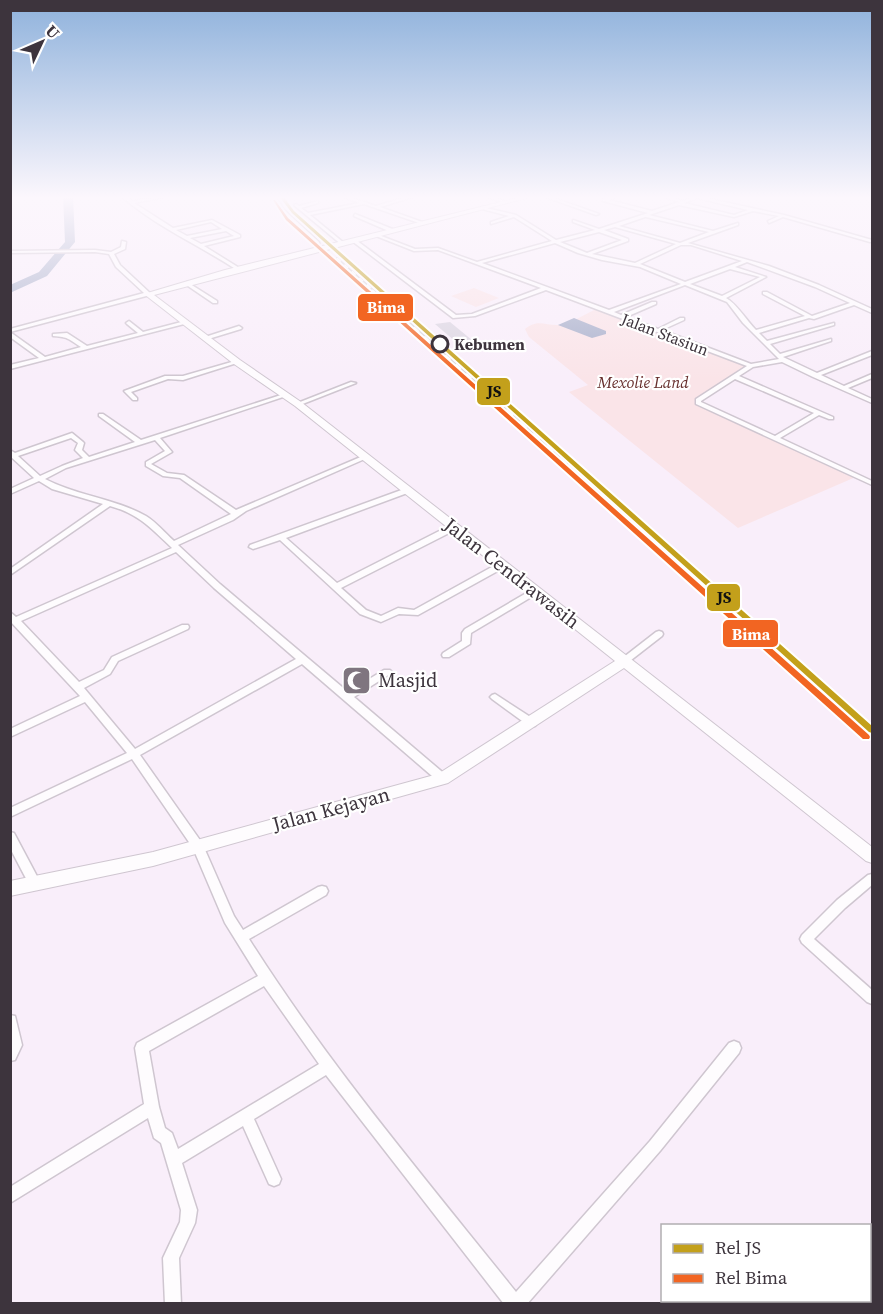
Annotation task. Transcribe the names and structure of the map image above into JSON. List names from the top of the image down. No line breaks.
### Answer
{"streets":{"main road":["Jalan Cendrawasih","Jalan Kejayan"],"street":["Jalan Stasiun"]},"crossings":[["Jalan Cendrawasih","Jalan Kejayan"]],"parks":["Mexolie Land"],"places":{"other":["Kebumen"],"mosque":["Masjid"]},"lines":["rail line JS","rail line Bima"],"legend":["Rel JS","Rel Bima"],"north":"top right"}
